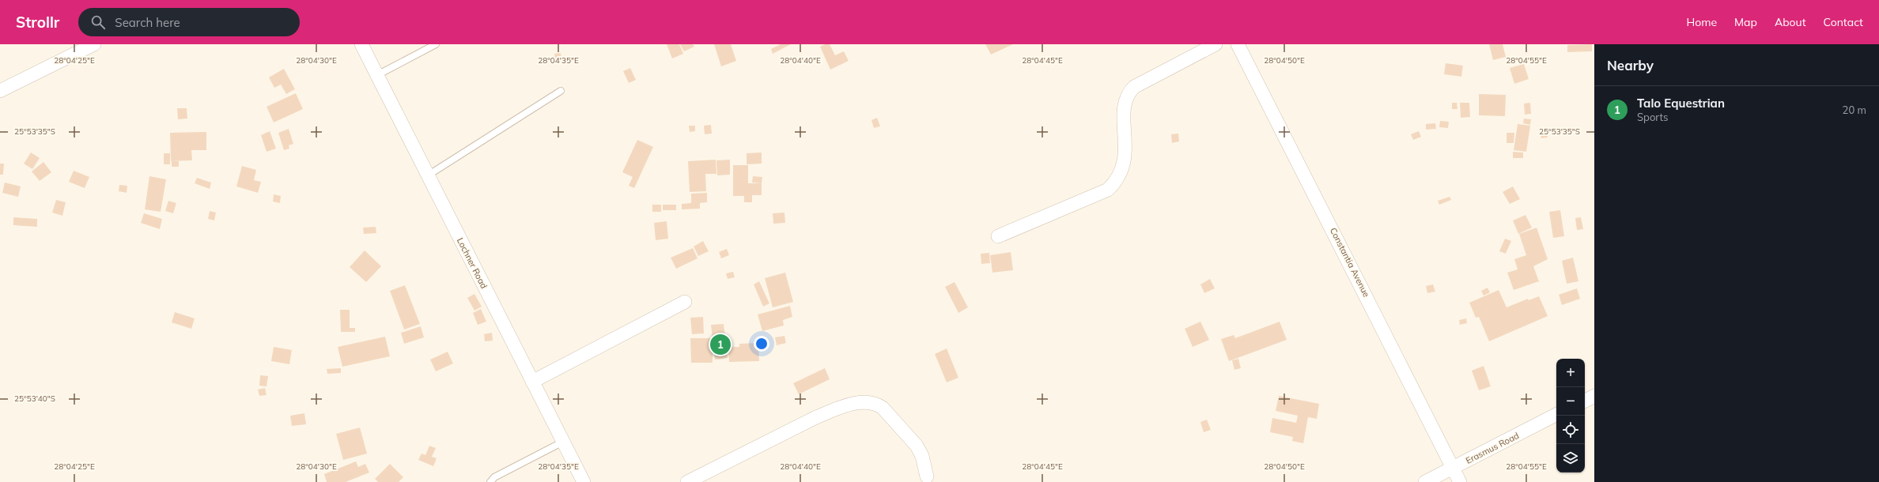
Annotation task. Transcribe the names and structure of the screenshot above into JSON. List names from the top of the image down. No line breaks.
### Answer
{"streets":{"street":["Constantia Avenue","Lochner Road","Erasmus Road"]},"crossings":[["Constantia Avenue","Erasmus Road"]],"page":{"header":"Strollr","search":"Search here","nav":["Home","Map","About","Contact"],"heading":"Nearby","list":[{"mark":"1","name":"Talo Equestrian","note":"Sports","value":"20 m"}],"pins":"1","map_buttons":["+","−"]},"coordinates":["28°04'25\"E","28°04'30\"E","28°04'35\"E","28°04'40\"E","28°04'45\"E","28°04'50\"E","28°04'55\"E","25°53'35\"S","25°53'40\"S"]}
